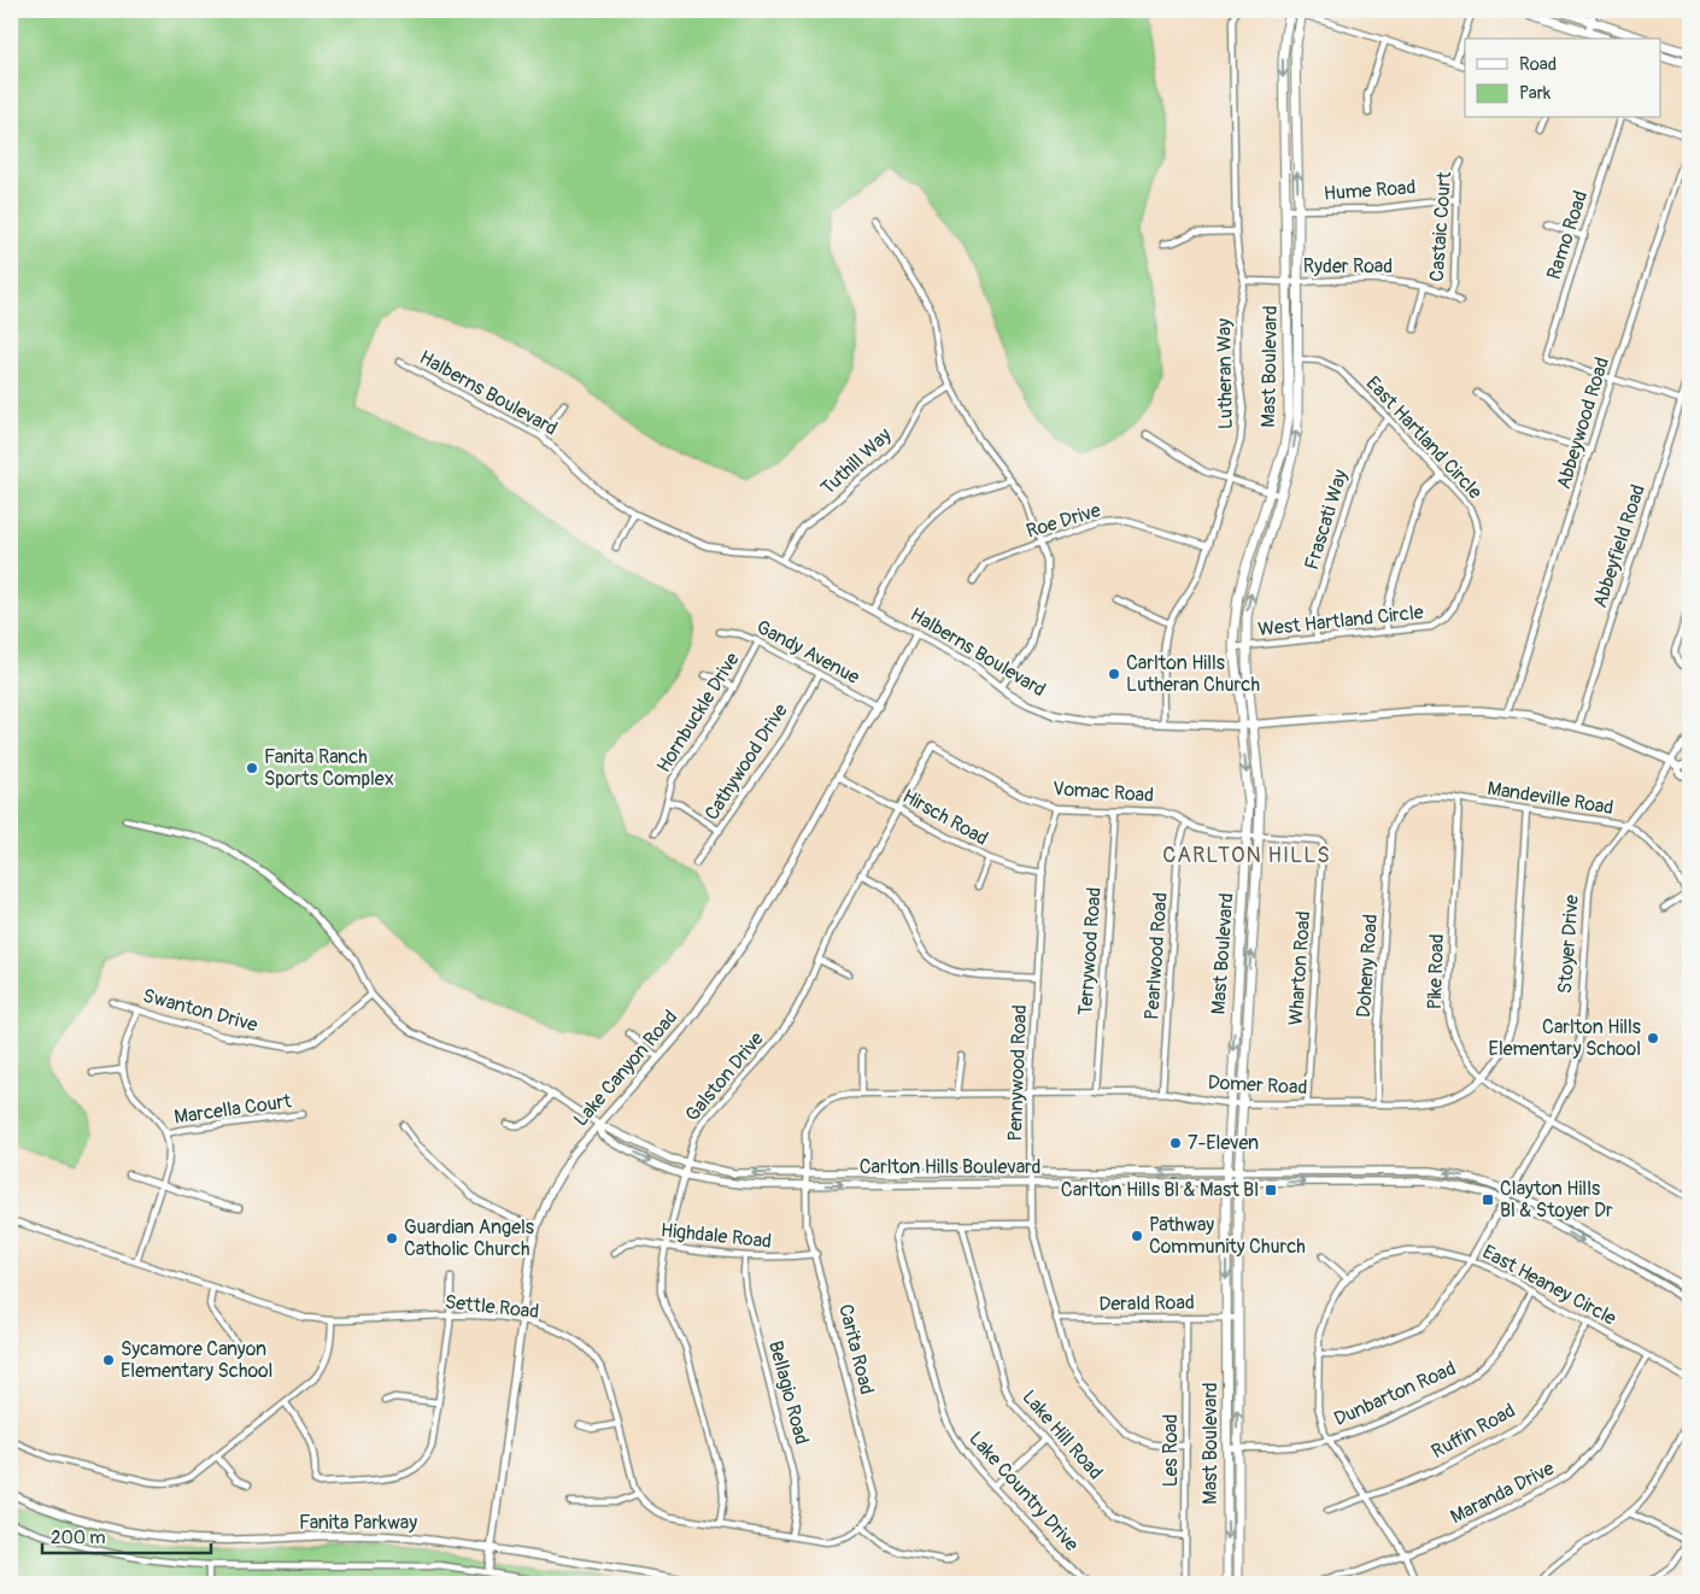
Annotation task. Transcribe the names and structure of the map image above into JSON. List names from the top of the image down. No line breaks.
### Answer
{"streets":{"main road":["Mast Boulevard"],"street":["Hume Road","Castaic Court","Ramo Road","Ryder Road","Lutheran Way","Halberns Boulevard","Abbeywood Road","East Hartland Circle","Tuthill Way","Frascati Way","Roe Drive","Abbeyfield Road","West Hartland Circle","Gandy Avenue","Hornbuckle Drive","Cathywood Drive","Vomac Road","Mandeville Road","Hirsch Road","Stoyer Drive","Terrywood Road","Pearlwood Road","Doheny Road","Wharton Road","Pike Road","Swanton Drive","Lake Canyon Road","Pennywood Road","Galston Drive","Domer Road","Marcella Court","Carlton Hills Boulevard","Highdale Road","East Heaney Circle","Derald Road","Settle Road","Carita Road","Bellagio Road","Dunbarton Road","Ruffin Road","Lake Hill Road","Les Road","Lake Country Drive","Maranda Drive","Fanita Parkway"]},"crossings":[["Hume Road","Castaic Court"],["Hume Road","Mast Boulevard"],["Castaic Court","Ryder Road"],["Ramo Road","Abbeywood Road"],["Ryder Road","Mast Boulevard"],["Ryder Road","Lutheran Way"],["Mast Boulevard","Halberns Boulevard"],["Mast Boulevard","East Hartland Circle"],["Mast Boulevard","West Hartland Circle"],["Mast Boulevard","Vomac Road"],["Mast Boulevard","Domer Road"],["Mast Boulevard","Carlton Hills Boulevard"],["Mast Boulevard","Derald Road"],["Mast Boulevard","Dunbarton Road"],["Lutheran Way","Halberns Boulevard"],["Lutheran Way","Roe Drive"],["Halberns Boulevard","Abbeywood Road"],["Halberns Boulevard","Tuthill Way"],["Halberns Boulevard","Abbeyfield Road"],["Halberns Boulevard","Stoyer Drive"],["Halberns Boulevard","Lake Canyon Road"],["East Hartland Circle","Frascati Way"],["East Hartland Circle","West Hartland Circle"],["Frascati Way","West Hartland Circle"],["Gandy Avenue","Hornbuckle Drive"],["Gandy Avenue","Cathywood Drive"],["Gandy Avenue","Lake Canyon Road"],["Vomac Road","Terrywood Road"],["Vomac Road","Pearlwood Road"],["Vomac Road","Wharton Road"],["Vomac Road","Pennywood Road"],["Vomac Road","Galston Drive"],["Mandeville Road","Stoyer Drive"],["Mandeville Road","Doheny Road"],["Mandeville Road","Pike Road"],["Mandeville Road","Domer Road"],["Hirsch Road","Lake Canyon Road"],["Hirsch Road","Pennywood Road"],["Hirsch Road","Galston Drive"],["Stoyer Drive","Pike Road"],["Stoyer Drive","Carlton Hills Boulevard"],["Stoyer Drive","East Heaney Circle"],["Terrywood Road","Domer Road"],["Pearlwood Road","Domer Road"],["Doheny Road","Domer Road"],["Wharton Road","Domer Road"],["Pike Road","Domer Road"],["Swanton Drive","Carlton Hills Boulevard"],["Lake Canyon Road","Carlton Hills Boulevard"],["Lake Canyon Road","Settle Road"],["Lake Canyon Road","Fanita Parkway"],["Pennywood Road","Domer Road"],["Pennywood Road","Carlton Hills Boulevard"],["Pennywood Road","Derald Road"],["Pennywood Road","Les Road"],["Galston Drive","Carlton Hills Boulevard"],["Galston Drive","Highdale Road"],["Domer Road","Carlton Hills Boulevard"],["Domer Road","Carita Road"],["Carlton Hills Boulevard","Carita Road"],["Highdale Road","Carita Road"],["Highdale Road","Bellagio Road"],["East Heaney Circle","Dunbarton Road"],["East Heaney Circle","Ruffin Road"],["East Heaney Circle","Maranda Drive"],["Derald Road","Les Road"],["Lake Hill Road","Les Road"],["Lake Hill Road","Lake Country Drive"]],"districts":["CARLTON HILLS"],"places":{"other":["Carlton Hills Lutheran Church","Fanita Ranch Sports Complex","Carlton Hills Elementary School","7-Eleven","Pathway Community Church","Guardian Angels Catholic Church","Sycamore Canyon Elementary School"],"transit":["Carlton Hills Bl & Mast Bl","Clayton Hills Bl & Stoyer Dr"]},"legend":["Road","Park"],"scale_bar":"200 m"}
